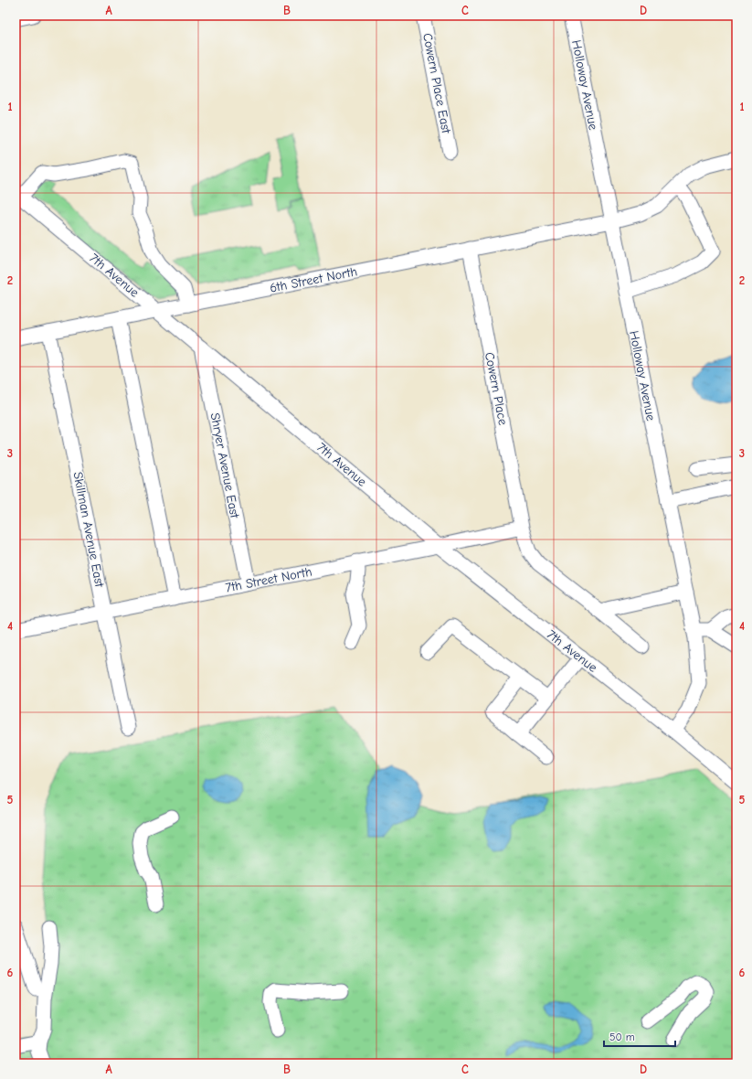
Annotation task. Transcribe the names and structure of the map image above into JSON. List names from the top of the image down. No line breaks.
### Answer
{"streets":{"street":["Cowern Place East","Holloway Avenue","7th Avenue","6th Street North","Cowern Place","Shryer Avenue East","Skillman Avenue East","7th Street North"]},"crossings":[["Holloway Avenue","7th Avenue"],["Holloway Avenue","6th Street North"],["7th Avenue","6th Street North"],["7th Avenue","Shryer Avenue East"],["7th Avenue","7th Street North"],["6th Street North","Cowern Place"],["6th Street North","Skillman Avenue East"],["Cowern Place","7th Street North"],["Shryer Avenue East","7th Street North"],["Skillman Avenue East","7th Street North"]],"scale_bar":"50 m","grid":{"columns":["A","B","C","D"],"rows":["1","2","3","4","5","6"]}}
